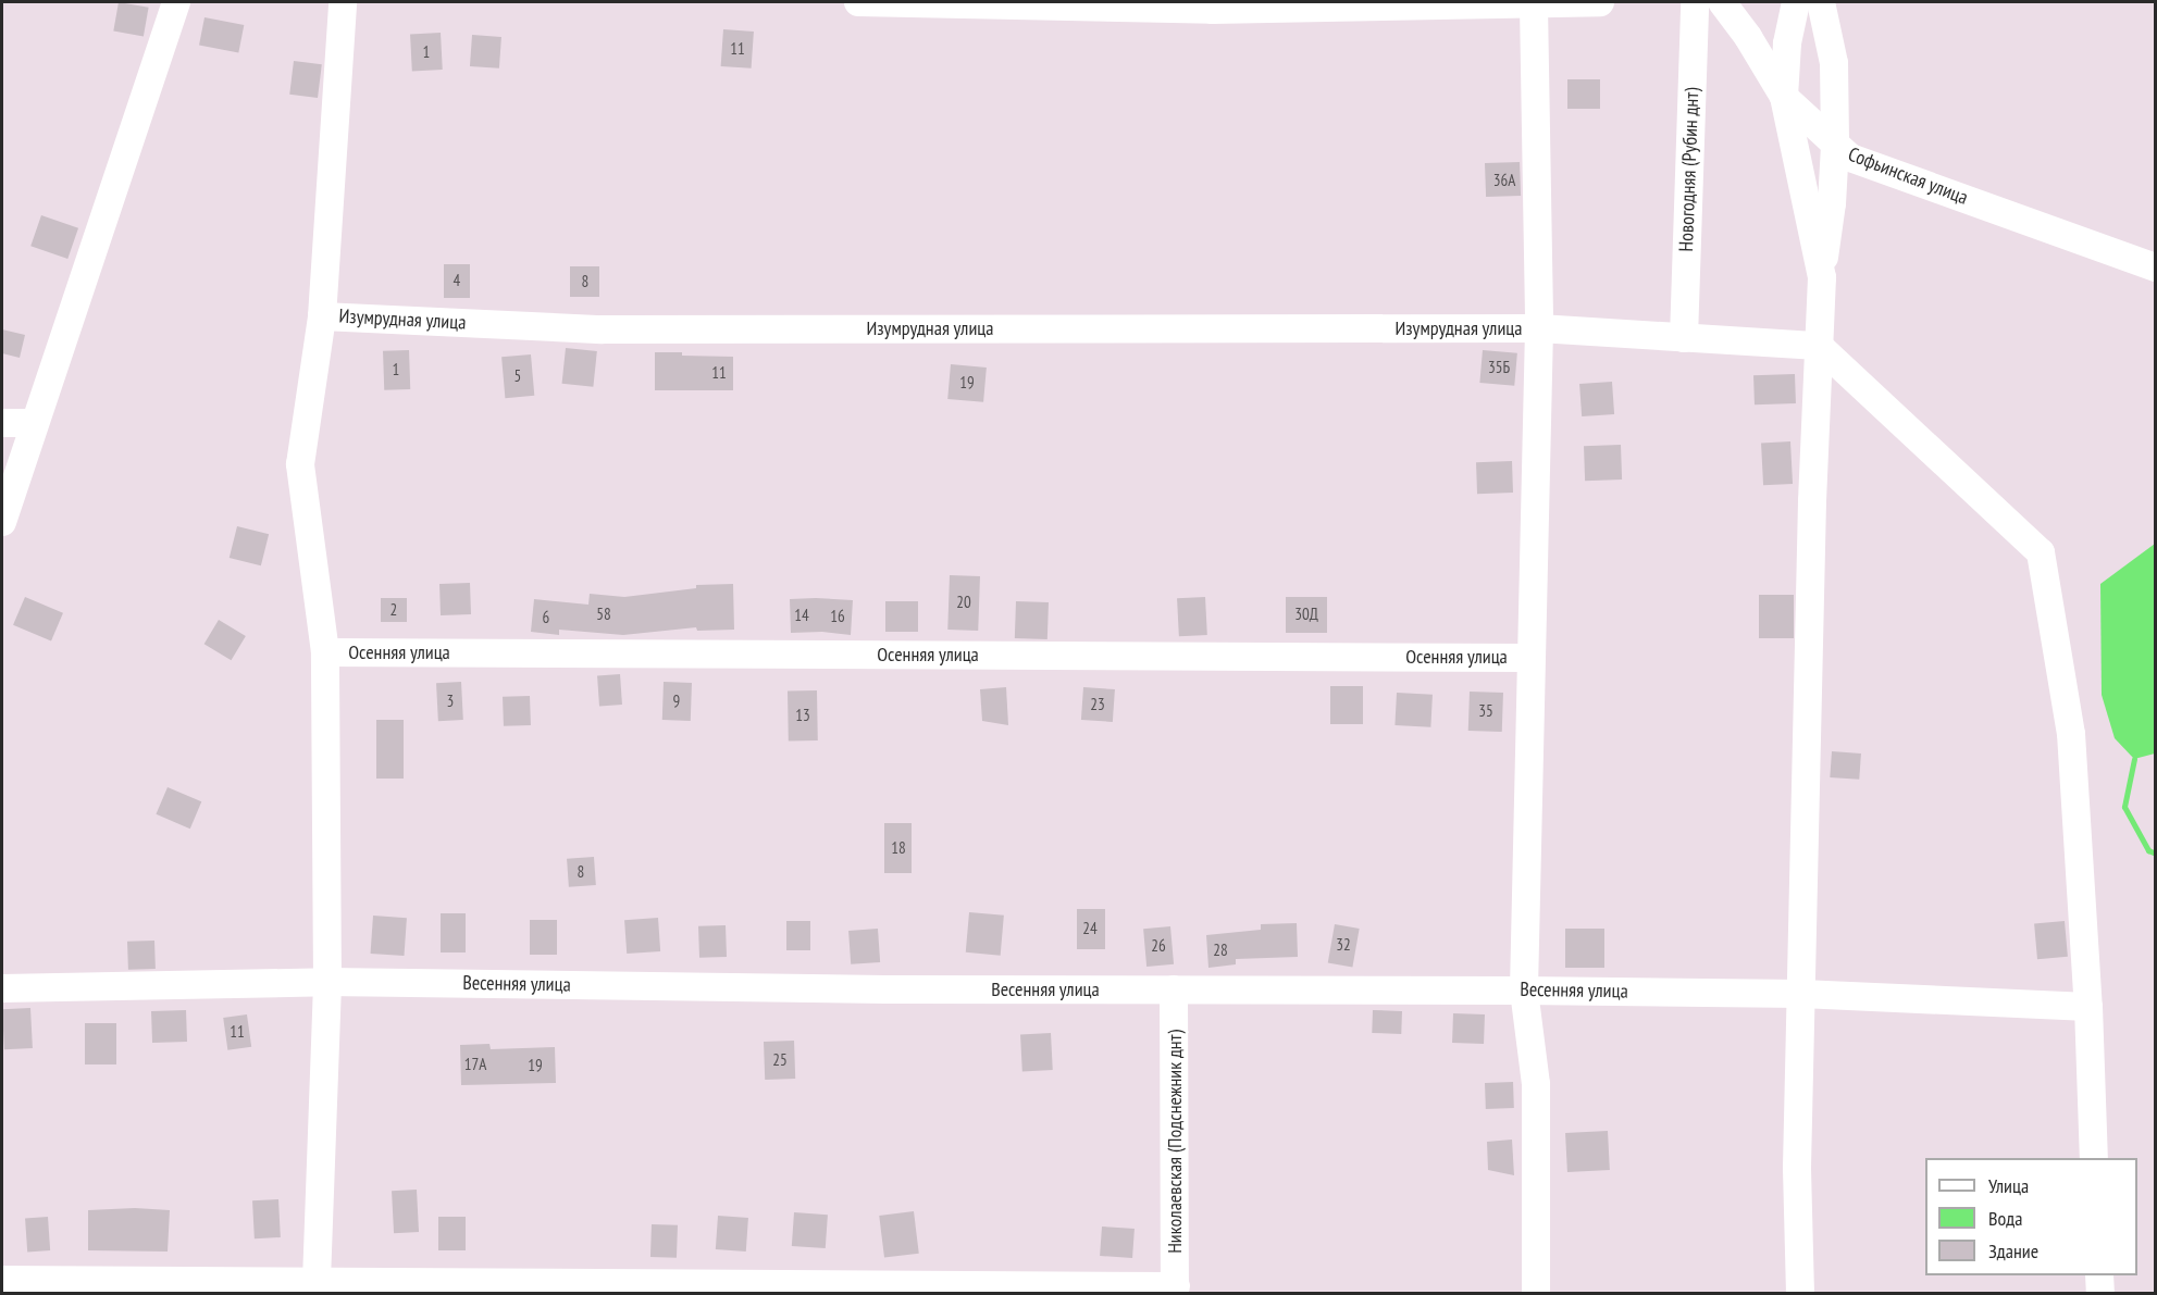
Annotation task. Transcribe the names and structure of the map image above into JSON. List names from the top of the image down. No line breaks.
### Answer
{"streets":{"street":["Новогодняя (Рубин днт)","Софьинская улица","Изумрудная улица","Осенняя улица","Весенняя улица","Николаевская (Подснежник днт)"]},"crossings":[["Новогодняя (Рубин днт)","Изумрудная улица"],["Весенняя улица","Николаевская (Подснежник днт)"]],"house_numbers":["11","1","36А","4","8","35Б","1","11","5","19","20","2","58","30Д","14","16","6","3","9","23","35","13","18","8","24","32","26","28","11","25","17А","19"],"legend":["Улица","Вода","Здание"]}
